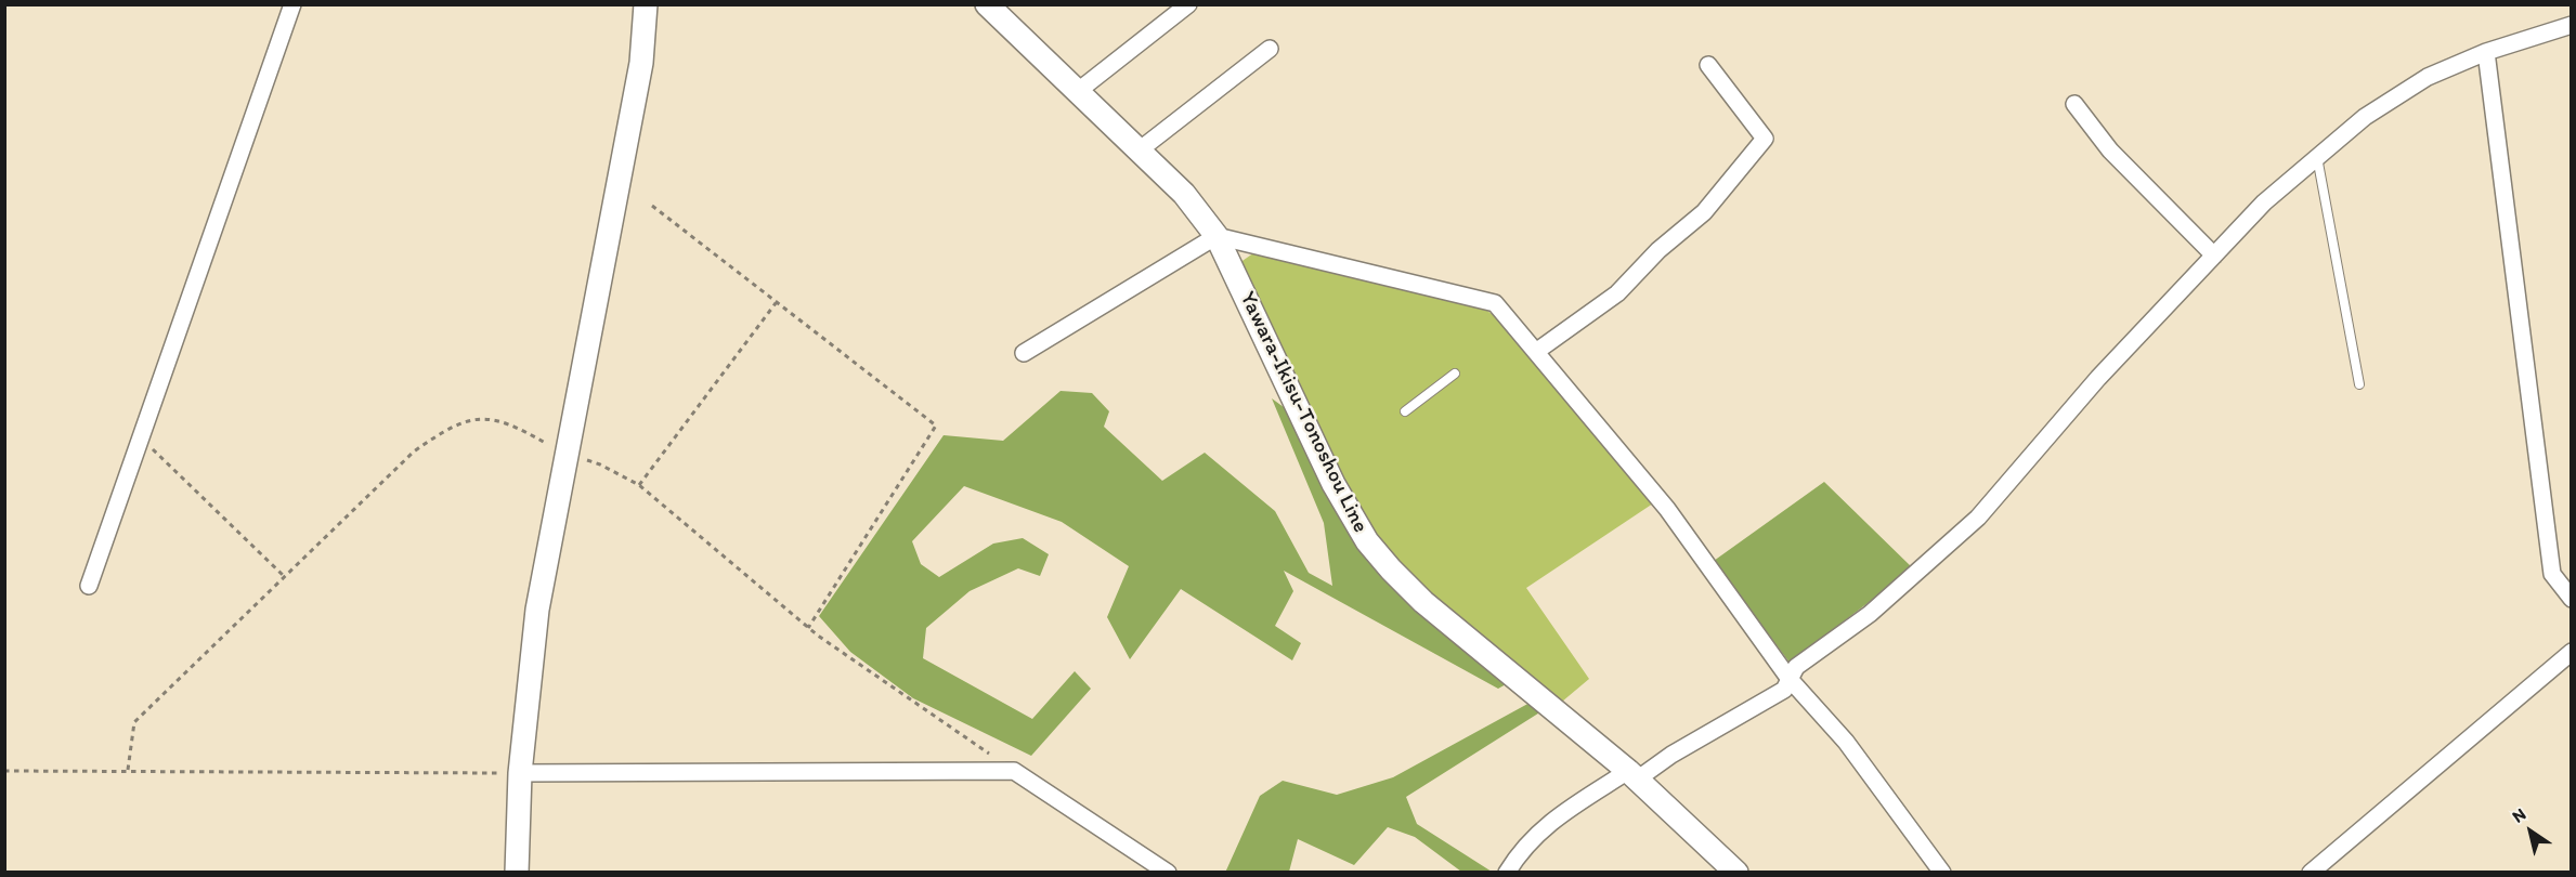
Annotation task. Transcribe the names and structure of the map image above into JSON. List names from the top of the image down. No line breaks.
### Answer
{"streets":{"main road":["Yawara-Ikisu-Tonoshou Line"]},"north":"top left"}
